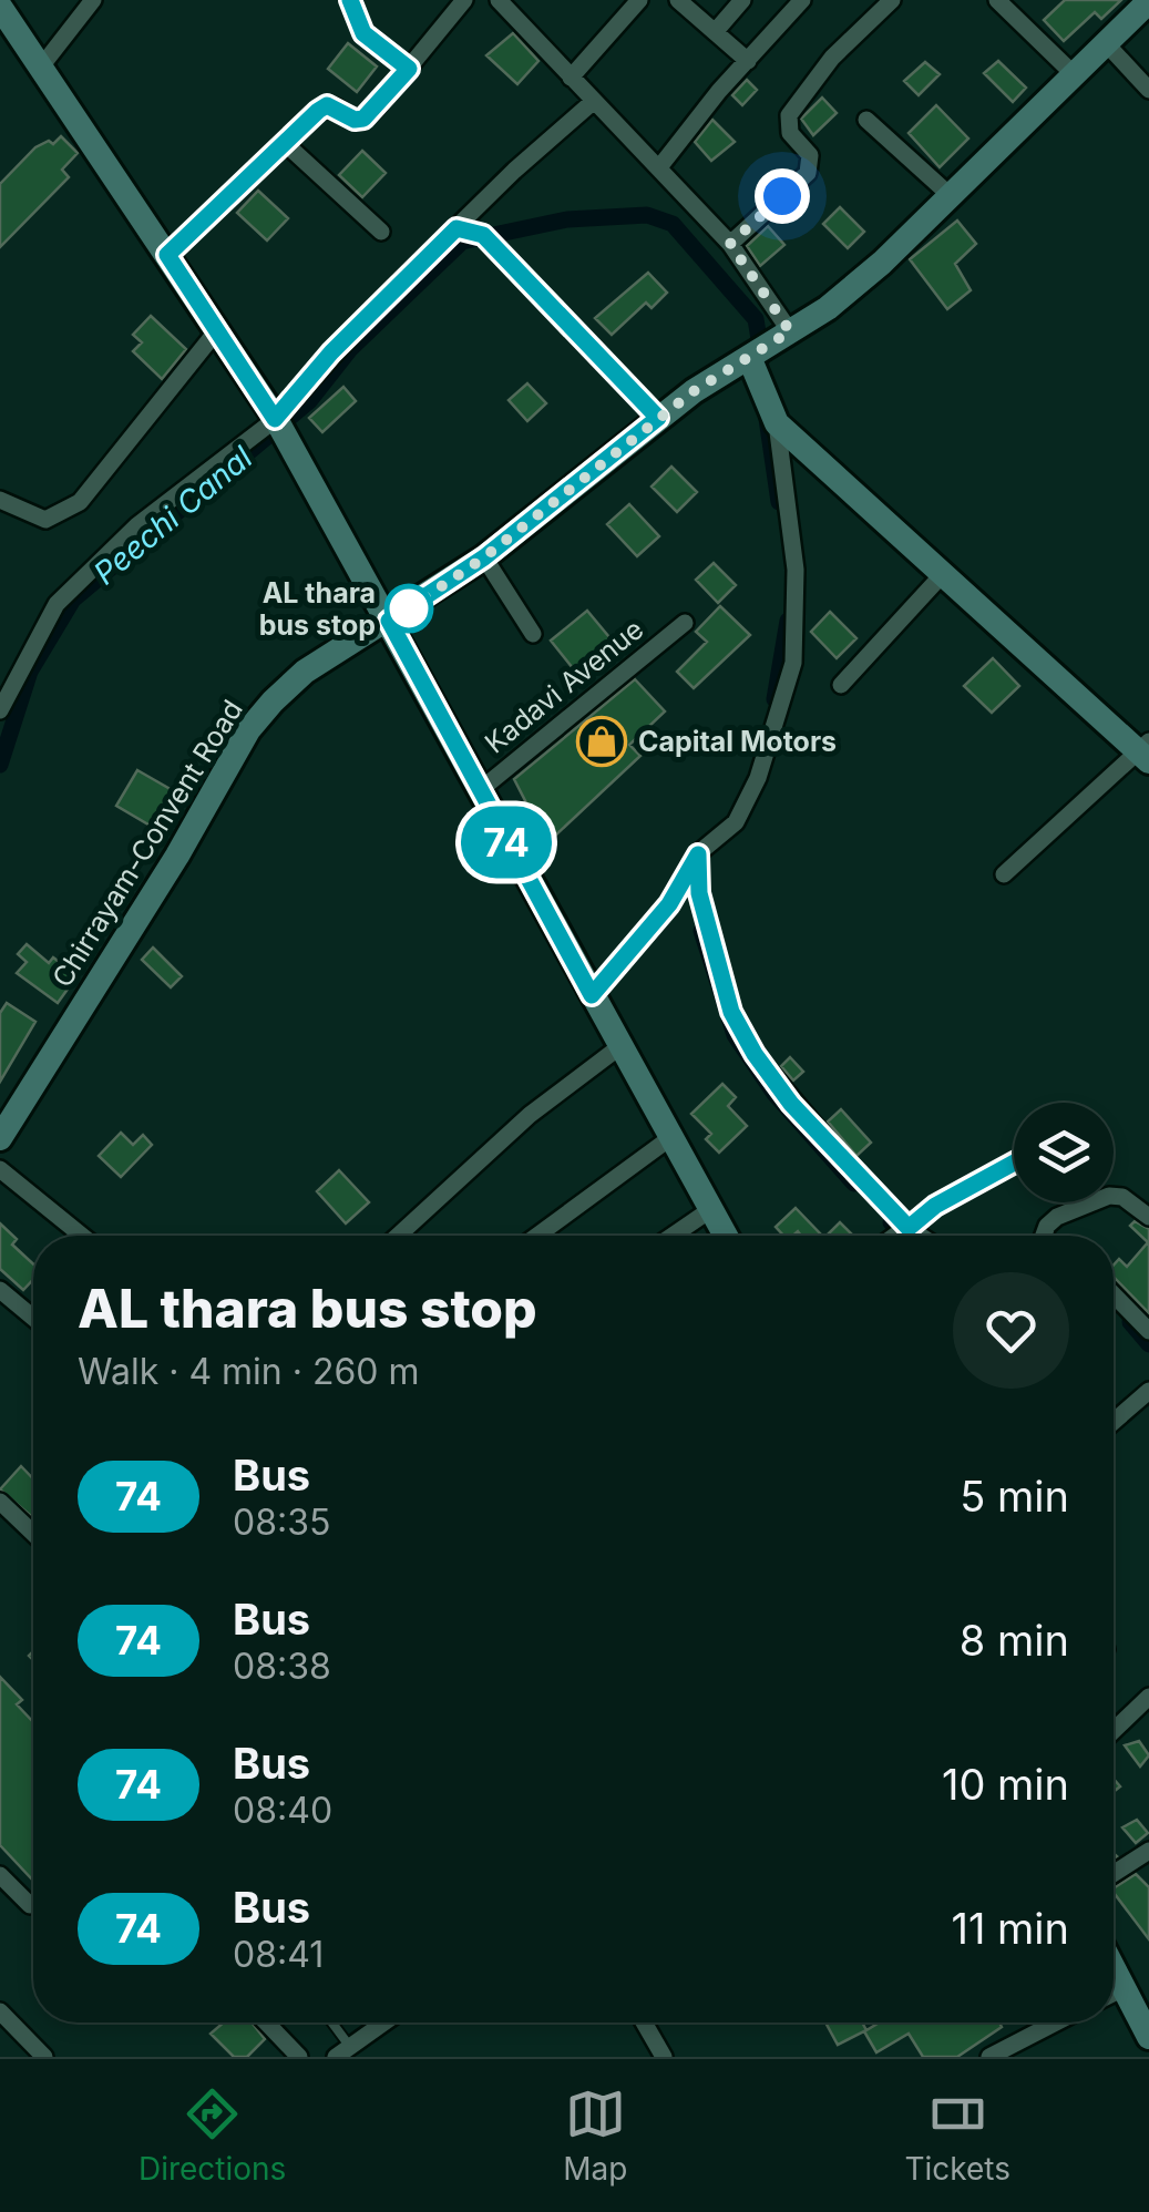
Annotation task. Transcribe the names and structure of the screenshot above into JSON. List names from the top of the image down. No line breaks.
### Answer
{"streets":{"street":["Kadavi Avenue","Chirrayam-Convent Road"]},"water":["Peechi Canal"],"places":{"other":["AL thara bus stop"],"shop":["Capital Motors"]},"lines":["bus line 74"],"page":{"on_map":"74","heading":["AL thara bus stop","Walk · 4 min · 260 m"],"list":[{"mark":"74","name":"Bus","note":"08:35","value":"5 min"},{"mark":"74","name":"Bus","note":"08:38","value":"8 min"},{"mark":"74","name":"Bus","note":"08:40","value":"10 min"},{"mark":"74","name":"Bus","note":"08:41","value":"11 min"}],"tabs":["Directions","Map","Tickets"]}}
